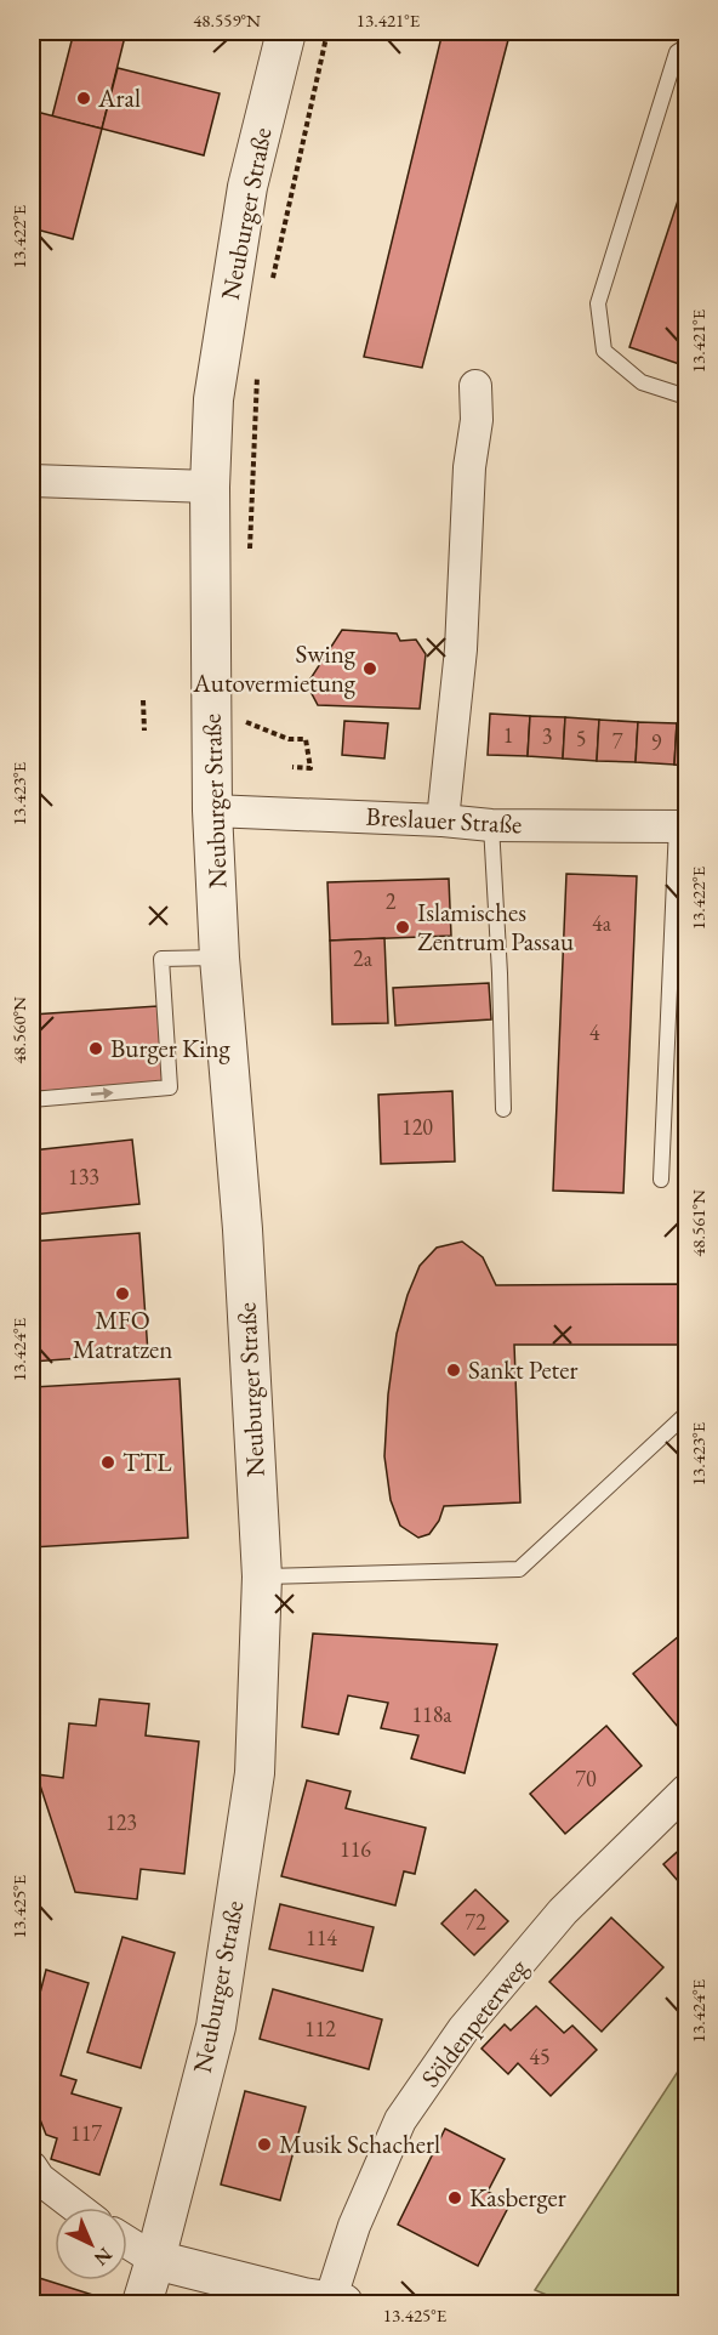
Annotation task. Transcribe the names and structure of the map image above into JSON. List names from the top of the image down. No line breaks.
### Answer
{"streets":{"street":["Neuburger Straße","Breslauer Straße","Söldenpeterweg"]},"crossings":[["Neuburger Straße","Breslauer Straße"]],"places":["Aral","Swing Autovermietung","Islamisches Zentrum Passau","Burger King","MFO Matratzen","Sankt Peter","TTL","Musik Schacherl","Kasberger"],"house_numbers":["1","3","5","7","9","2","4a","2a","4","120","133","118a","70","123","116","72","114","112","45","117"],"north":"bottom right","coordinates":["48.559°N","13.421°E","13.422°E","13.423°E","48.560°N","48.561°N","13.424°E","13.425°E"]}
